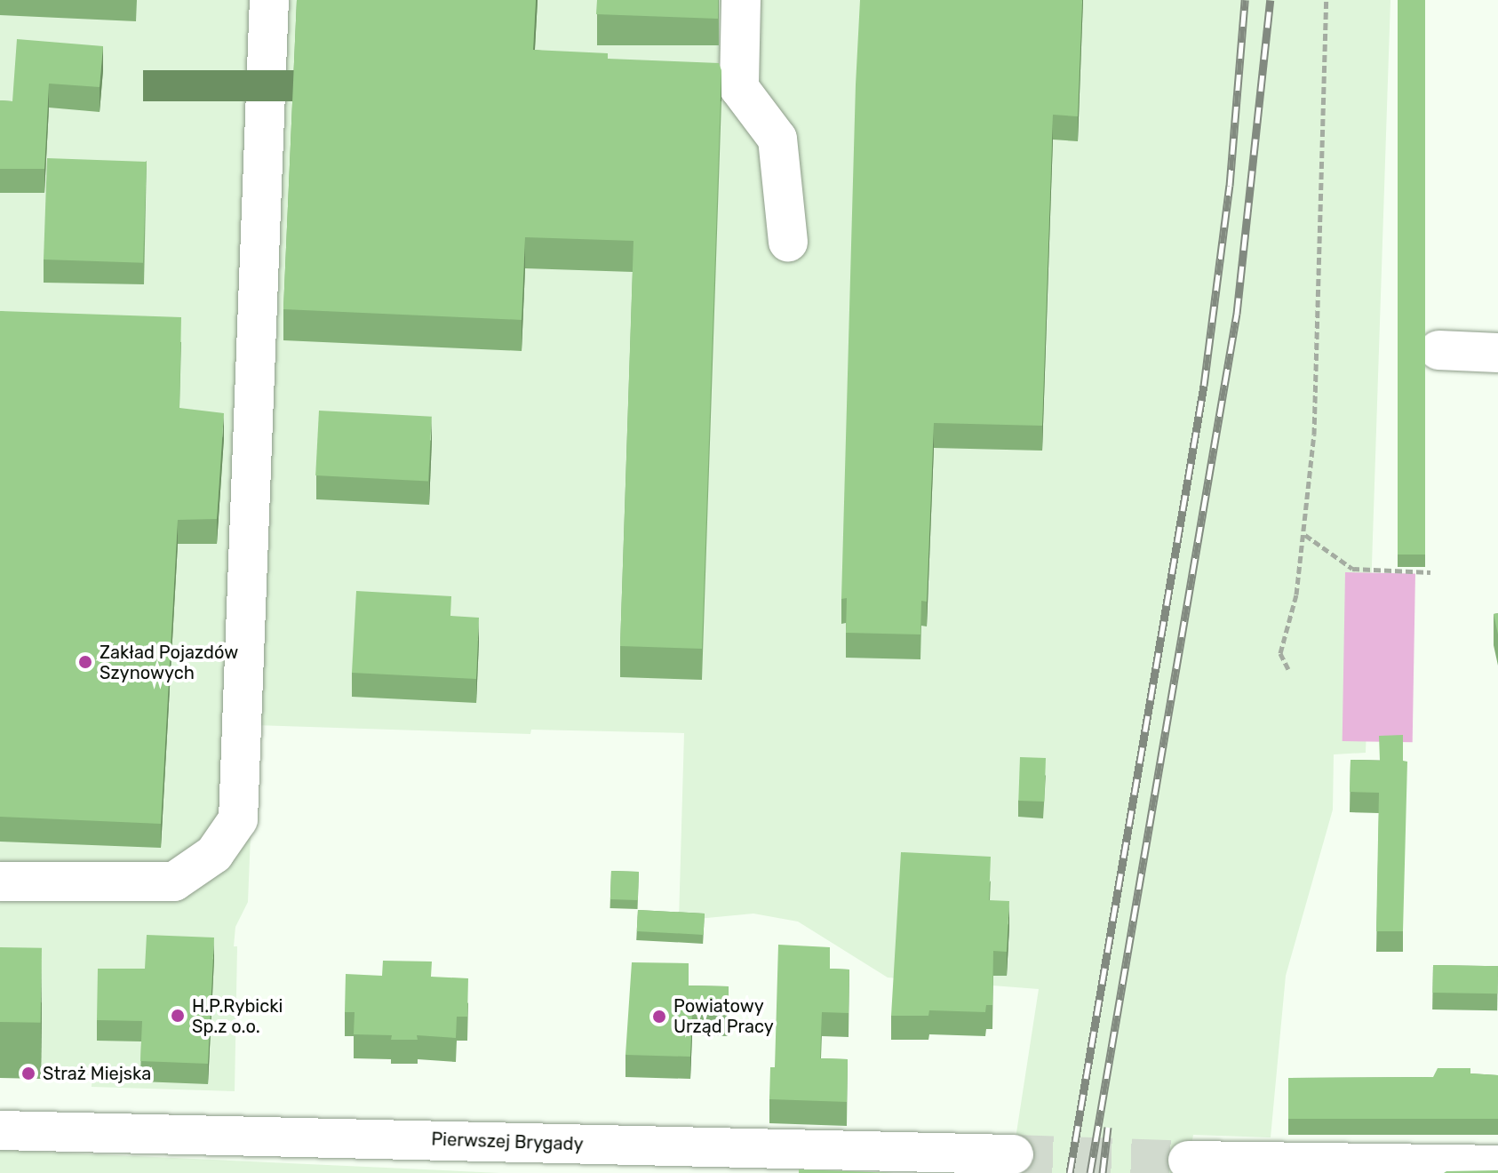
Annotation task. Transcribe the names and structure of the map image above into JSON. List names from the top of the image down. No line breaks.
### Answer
{"streets":{"street":["Pierwszej Brygady"]},"places":["Zakład Pojazdów Szynowych","H.P.Rybicki Sp.z o.o.","Powiatowy Urząd Pracy","Straż Miejska"]}
